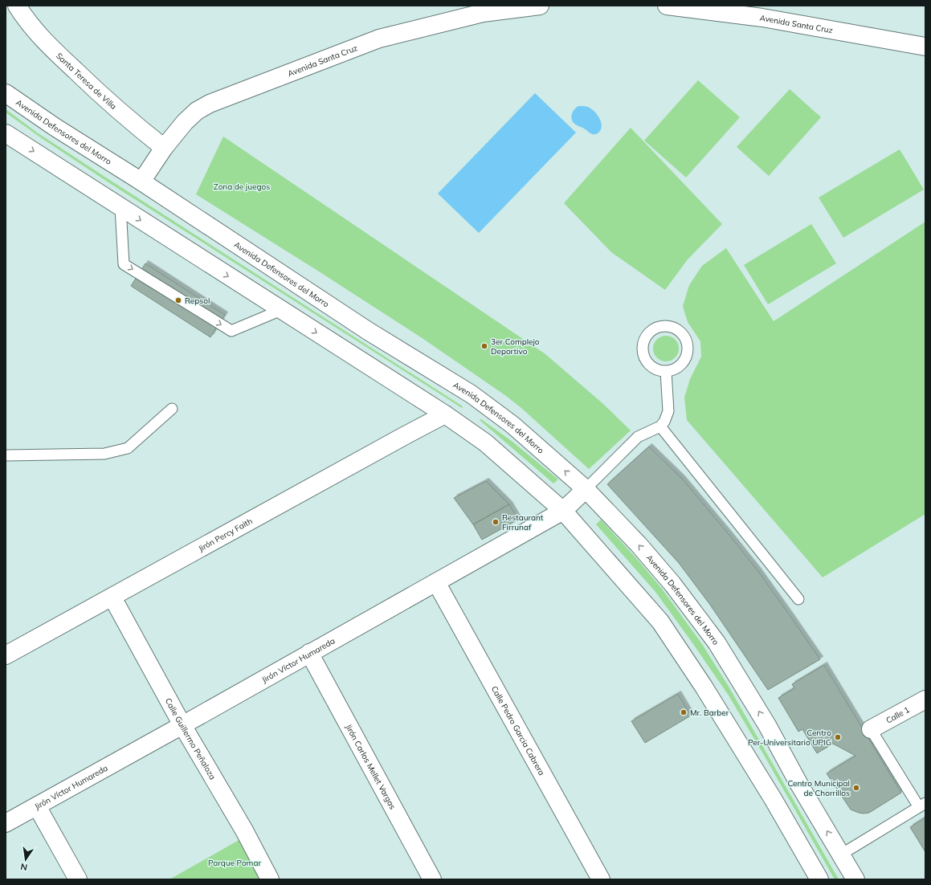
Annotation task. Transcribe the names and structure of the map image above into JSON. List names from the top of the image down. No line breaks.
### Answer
{"streets":{"street":["Avenida Santa Cruz","Santa Teresa de Villa","Avenida Defensores del Morro","Jirón Percy Faith","Jirón Víctor Humareda","Calle 1","Calle Pedro Garcia Cabrera","Calle Guillermo Peñaloza","Jirón Carlos Mellet Vargas"]},"crossings":[["Avenida Santa Cruz","Santa Teresa de Villa"],["Avenida Santa Cruz","Avenida Defensores del Morro"],["Avenida Defensores del Morro","Jirón Víctor Humareda"],["Jirón Percy Faith","Calle Guillermo Peñaloza"],["Jirón Víctor Humareda","Calle Pedro Garcia Cabrera"],["Jirón Víctor Humareda","Calle Guillermo Peñaloza"],["Jirón Víctor Humareda","Jirón Carlos Mellet Vargas"]],"parks":["Zona de juegos","Parque Pomar"],"places":["Repsol","3er Complejo Deportivo","Restaurant Firrunaf","Mr. Barber","Centro Per-Universitario UPIG","Centro Municipal de Chorrillos"],"north":"bottom"}
